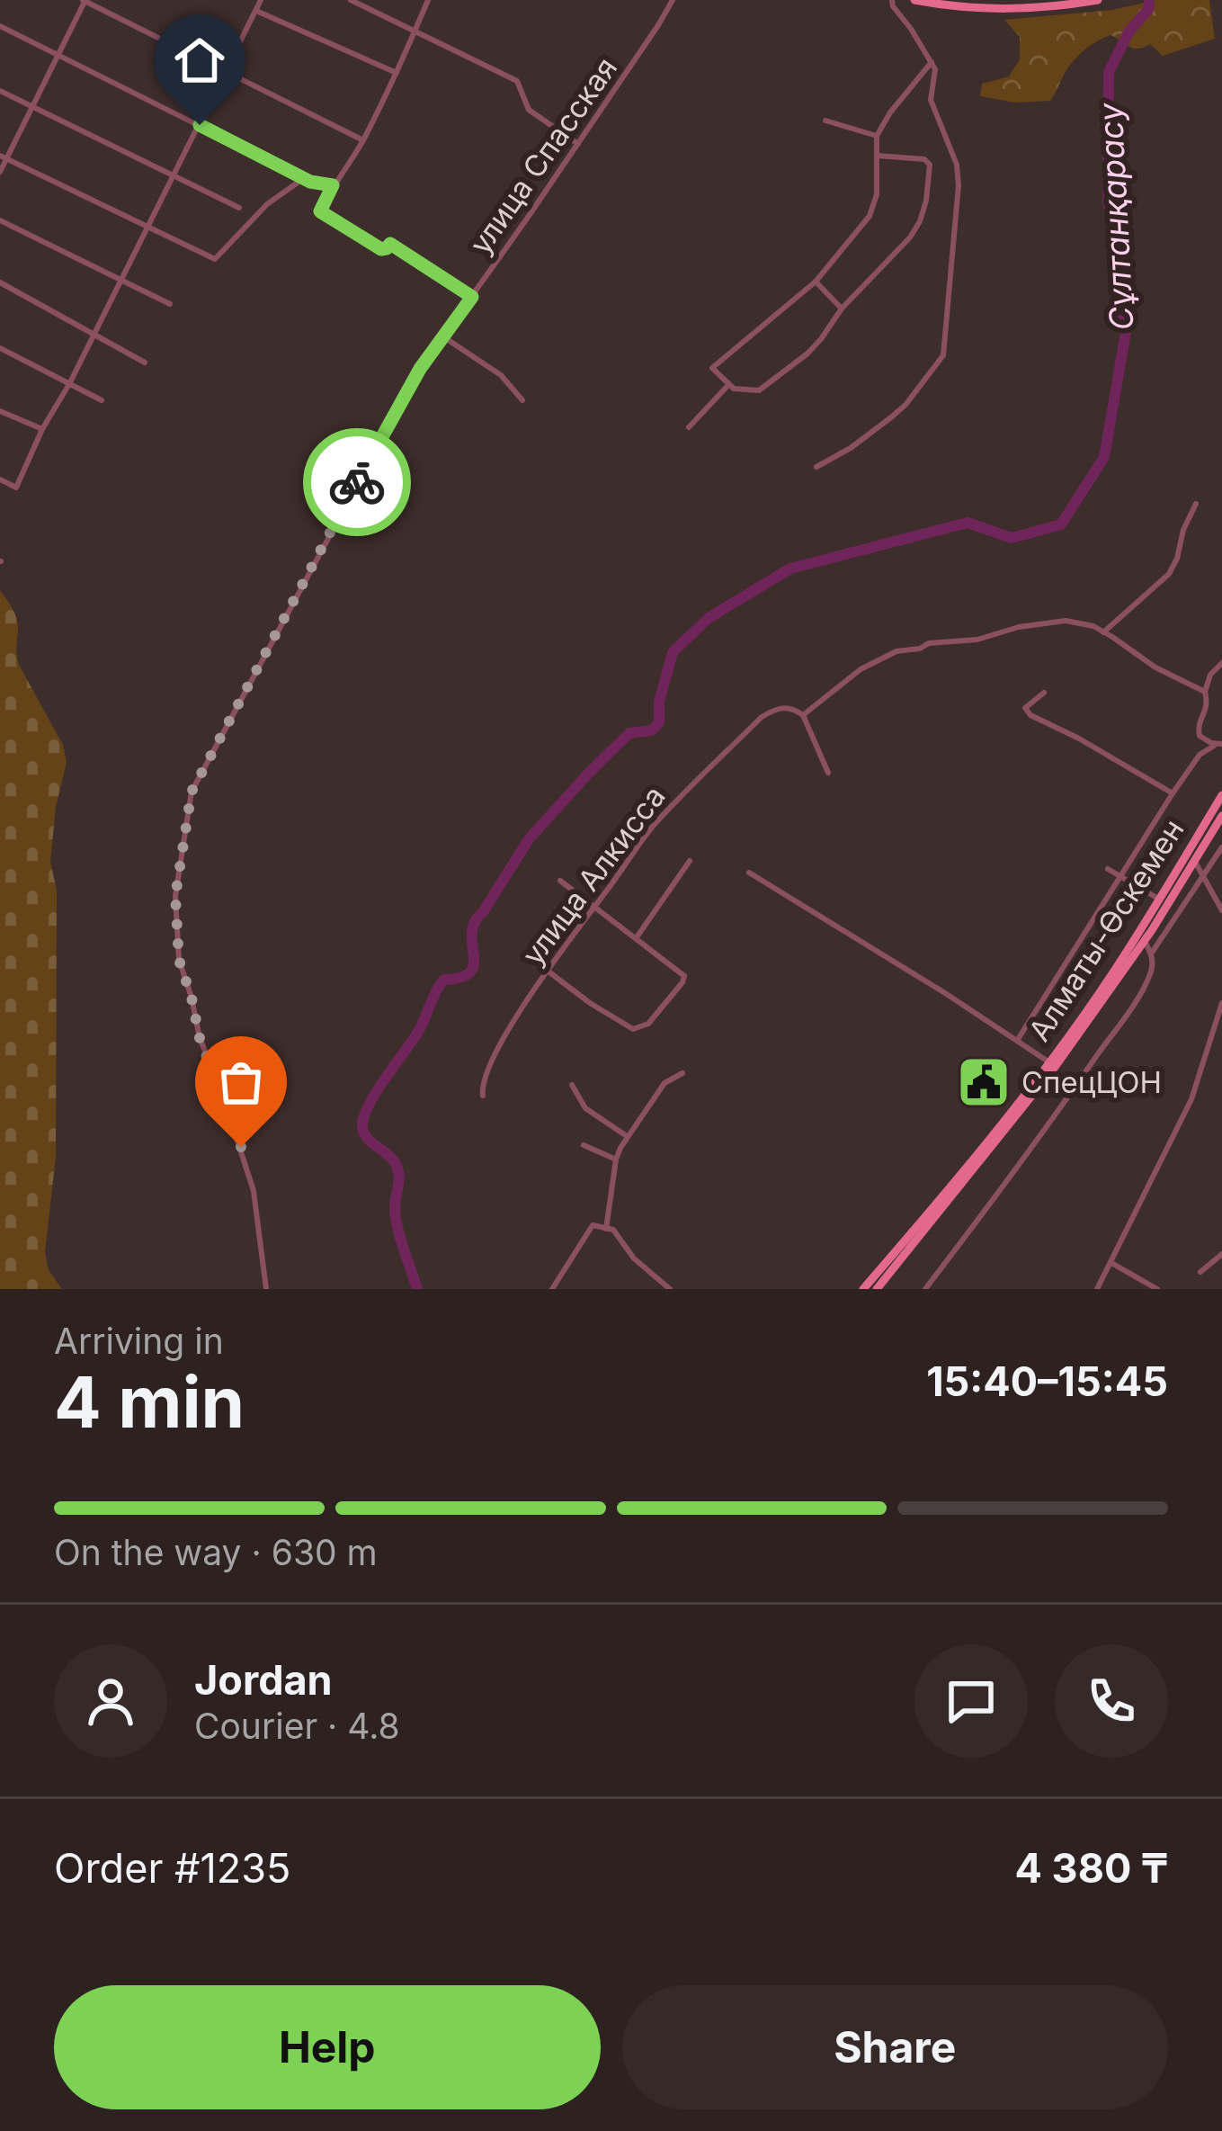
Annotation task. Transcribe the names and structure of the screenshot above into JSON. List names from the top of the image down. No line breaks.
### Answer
{"streets":{"main road":["Алматы-Өскемен"],"street":["улица Спасская","улица Алкисса"]},"water":["Сұлтанқарасу"],"places":{"public building":["СпецЦОН"]},"page":{"heading":["4 min","Arriving in","15:40–15:45"],"panel":["Jordan","Courier · 4.8","Order #1235","4 380 ₸"],"bar":"On the way · 630 m","buttons":["Help","Share"]}}
